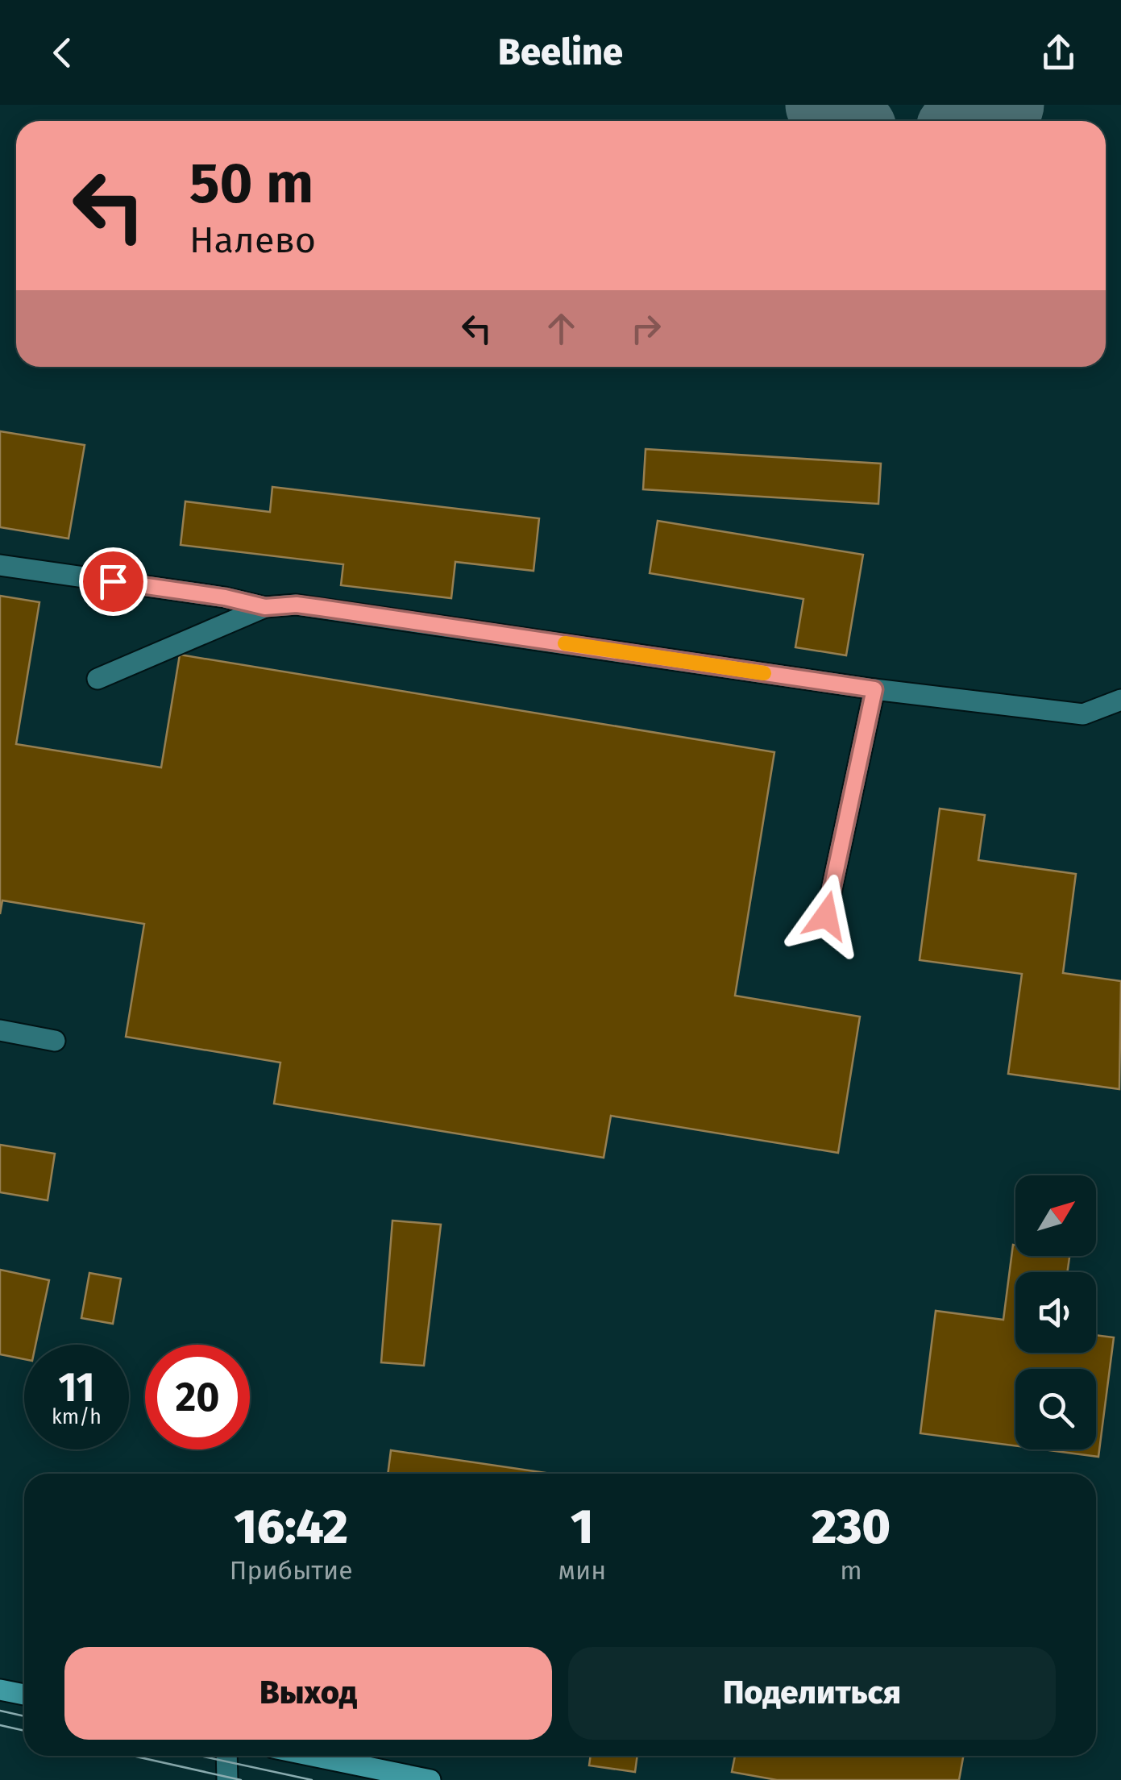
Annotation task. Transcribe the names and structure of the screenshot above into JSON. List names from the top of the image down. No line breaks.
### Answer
{"north":"top right","page":{"header":"Beeline","turn":["50 m","Налево"],"speed":"11 km/h","limit":"20","eta":["16:42","Прибытие","1","мин","230","m"],"buttons":["Выход","Поделиться"]}}
